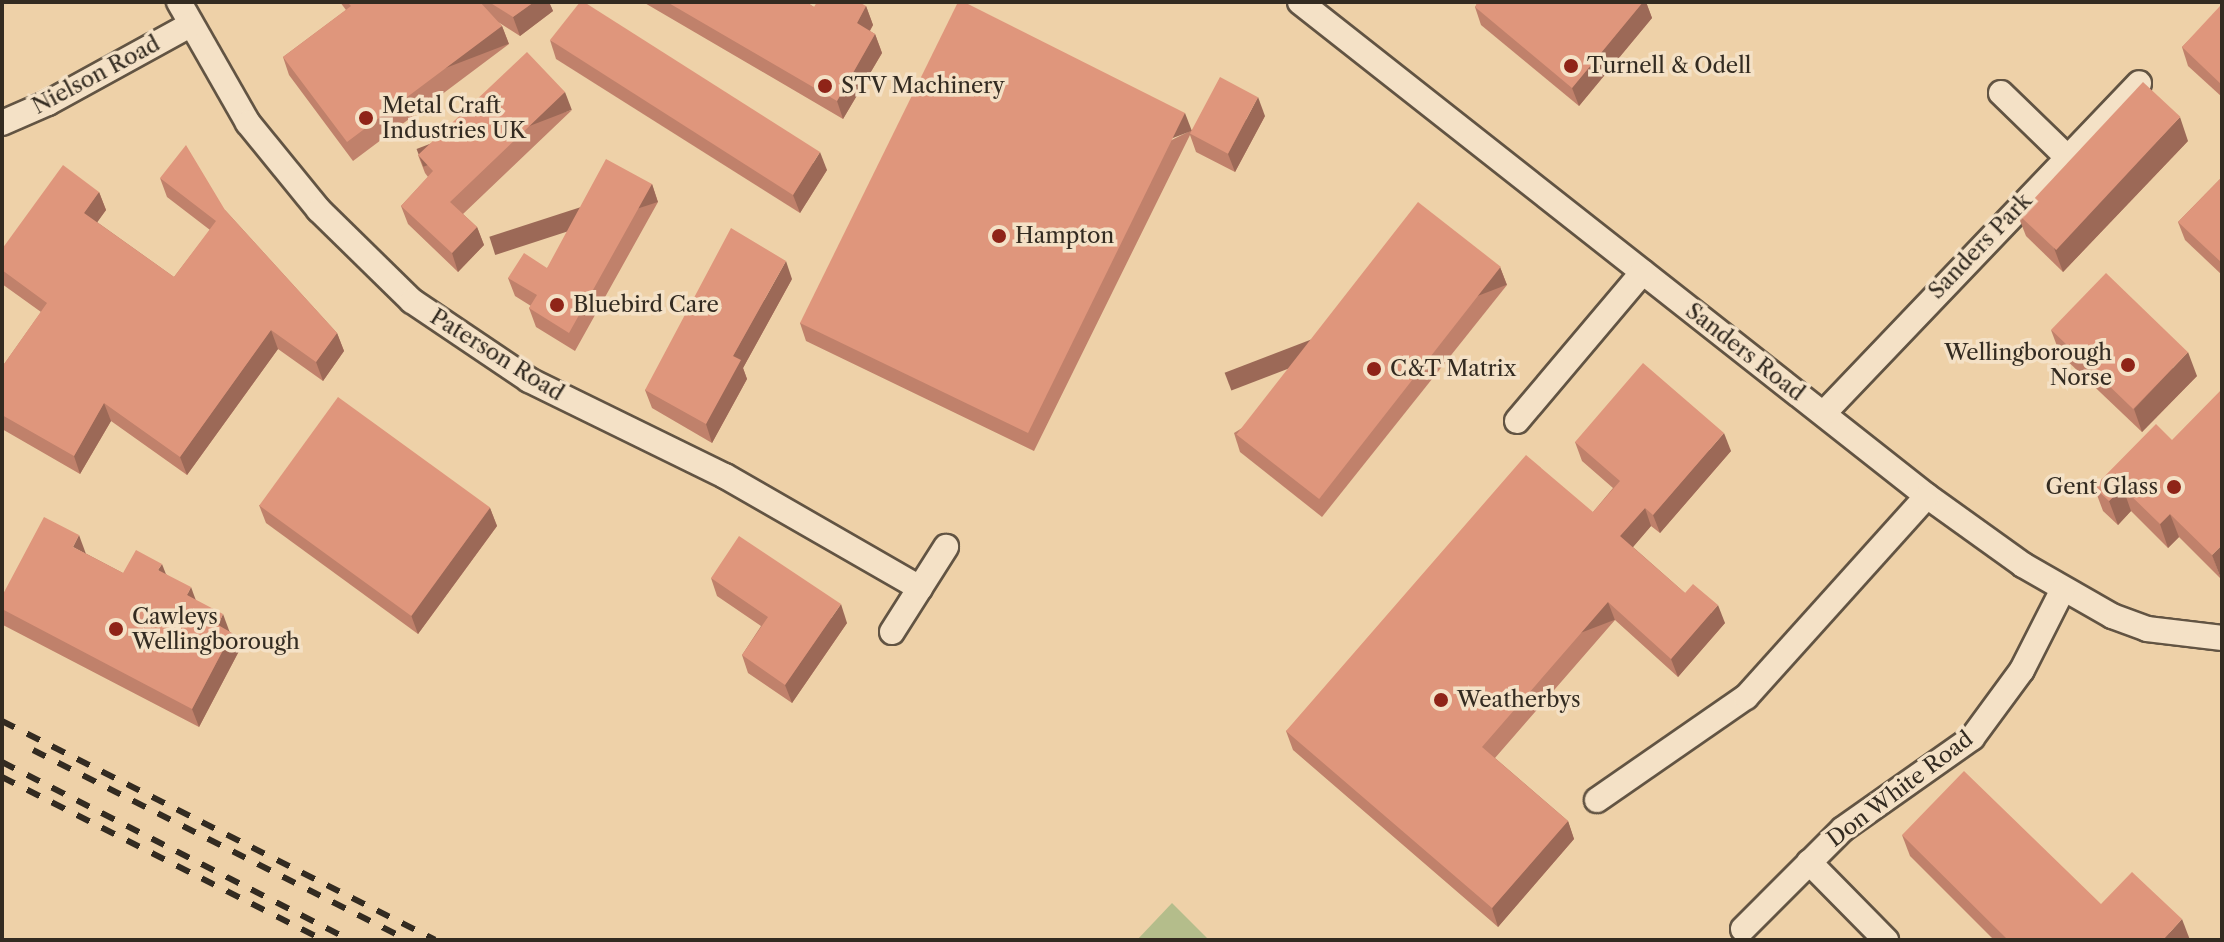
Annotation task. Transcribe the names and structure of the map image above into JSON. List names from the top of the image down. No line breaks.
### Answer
{"streets":{"street":["Nielson Road","Sanders Park","Sanders Road","Paterson Road","Don White Road"]},"crossings":[["Nielson Road","Paterson Road"],["Sanders Park","Sanders Road"],["Sanders Road","Don White Road"]],"places":["Turnell & Odell","STV Machinery","Metal Craft Industries UK","Hampton","Bluebird Care","Wellingborough Norse","C&T Matrix","Gent Glass","Cawleys Wellingborough","Weatherbys"]}
